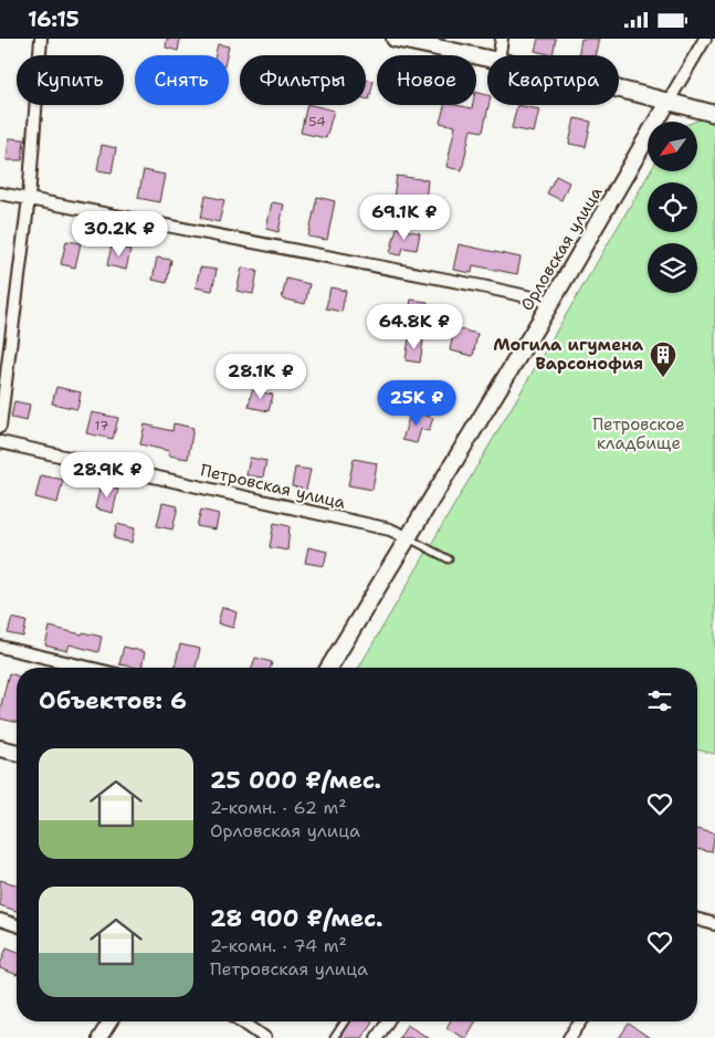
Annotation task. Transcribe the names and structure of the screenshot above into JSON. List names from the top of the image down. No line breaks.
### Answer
{"streets":{"main road":["Орловская улица"],"street":["Петровская улица"]},"crossings":[["Орловская улица","Петровская улица"]],"parks":["Петровское кладбище"],"places":{"building":["Могила игумена Варсонофия"]},"house_numbers":["54","17"],"north":"bottom left","page":{"status":"16:15","chip":["Купить","Снять","Фильтры","Новое","Квартира"],"price":["69.1K ₽","30.2K ₽","64.8K ₽","28.1K ₽","25K ₽","28.9K ₽"],"heading":"Объектов: 6","list":[{"name":"25 000 ₽/мес.","note":"2-комн. · 62 m² · Орловская улица"},{"name":"28 900 ₽/мес.","note":"2-комн. · 74 m² · Петровская улица"}]}}
